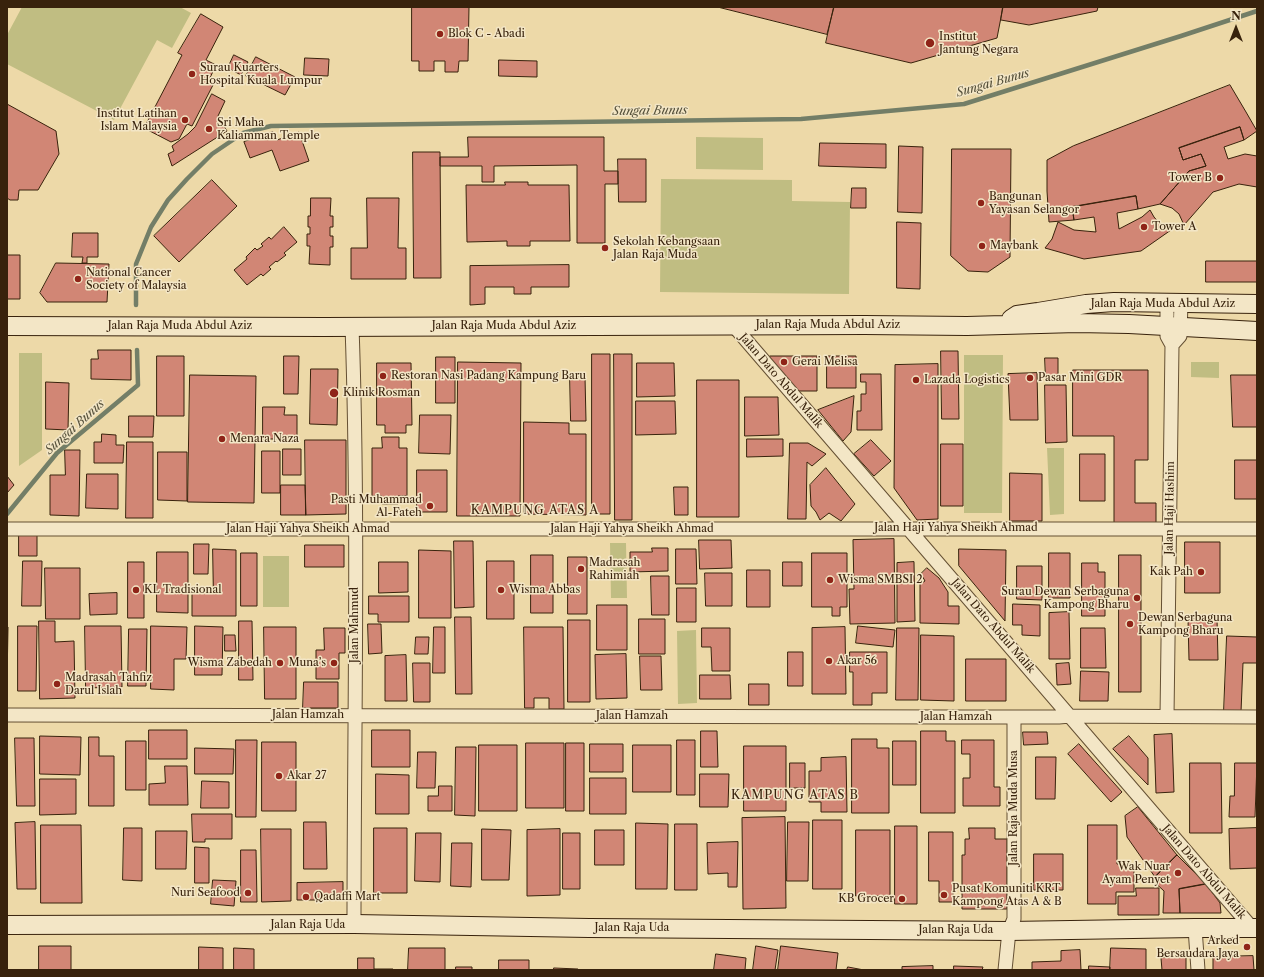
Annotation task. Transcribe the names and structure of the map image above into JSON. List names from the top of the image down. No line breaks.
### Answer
{"streets":{"main road":["Jalan Raja Muda Abdul Aziz","Jalan Raja Uda"],"street":["Jalan Dato Abdul Malik","Jalan Haji Hashim","Jalan Haji Yahya Sheikh Ahmad","Jalan Mahmud","Jalan Hamzah","Jalan Raja Muda Musa"]},"crossings":[["Jalan Raja Muda Abdul Aziz","Jalan Dato Abdul Malik"],["Jalan Raja Muda Abdul Aziz","Jalan Haji Hashim"],["Jalan Raja Muda Abdul Aziz","Jalan Mahmud"],["Jalan Dato Abdul Malik","Jalan Haji Yahya Sheikh Ahmad"],["Jalan Dato Abdul Malik","Jalan Hamzah"],["Jalan Dato Abdul Malik","Jalan Raja Uda"],["Jalan Haji Hashim","Jalan Haji Yahya Sheikh Ahmad"],["Jalan Haji Hashim","Jalan Hamzah"],["Jalan Haji Yahya Sheikh Ahmad","Jalan Mahmud"],["Jalan Mahmud","Jalan Hamzah"],["Jalan Mahmud","Jalan Raja Uda"],["Jalan Hamzah","Jalan Raja Muda Musa"],["Jalan Raja Muda Musa","Jalan Raja Uda"]],"districts":["KAMPUNG ATAS A","KAMPUNG ATAS B"],"water":["Sungai Bunus"],"places":["Blok C - Abadi","Institut Jantung Negara","Surau Kuarters Hospital Kuala Lumpur","Institut Latihan Islam Malaysia","Sri Maha Kaliamman Temple","Tower B","Bangunan Yayasan Selangor","Tower A","Maybank","Sekolah Kebangsaan Jalan Raja Muda","National Cancer Society of Malaysia","Gerai Melisa","Restoran Nasi Padang Kampung Baru","Pasar Mini GDR","Lazada Logistics","Klinik Rosman","Menara Naza","Pasti Muhammad Al-Fateh","Madrasah Rahimiah","Kak Pah","Wisma SMBSI 2","KL Tradisional","Wisma Abbas","Surau Dewan Serbaguna Kampong Bharu","Dewan Serbaguna Kampong Bharu","Akar 56","Wisma Zabedah","Muna’s","Madrasah Tahfiz Darul Islah","Akar 27","Wak Nuar Ayam Penyet","Nuri Seafood","Pusat Komuniti KRT Kampong Atas A & B","Qadaffi Mart","KB Grocer","Arked Bersaudara Jaya"],"north":"top"}
